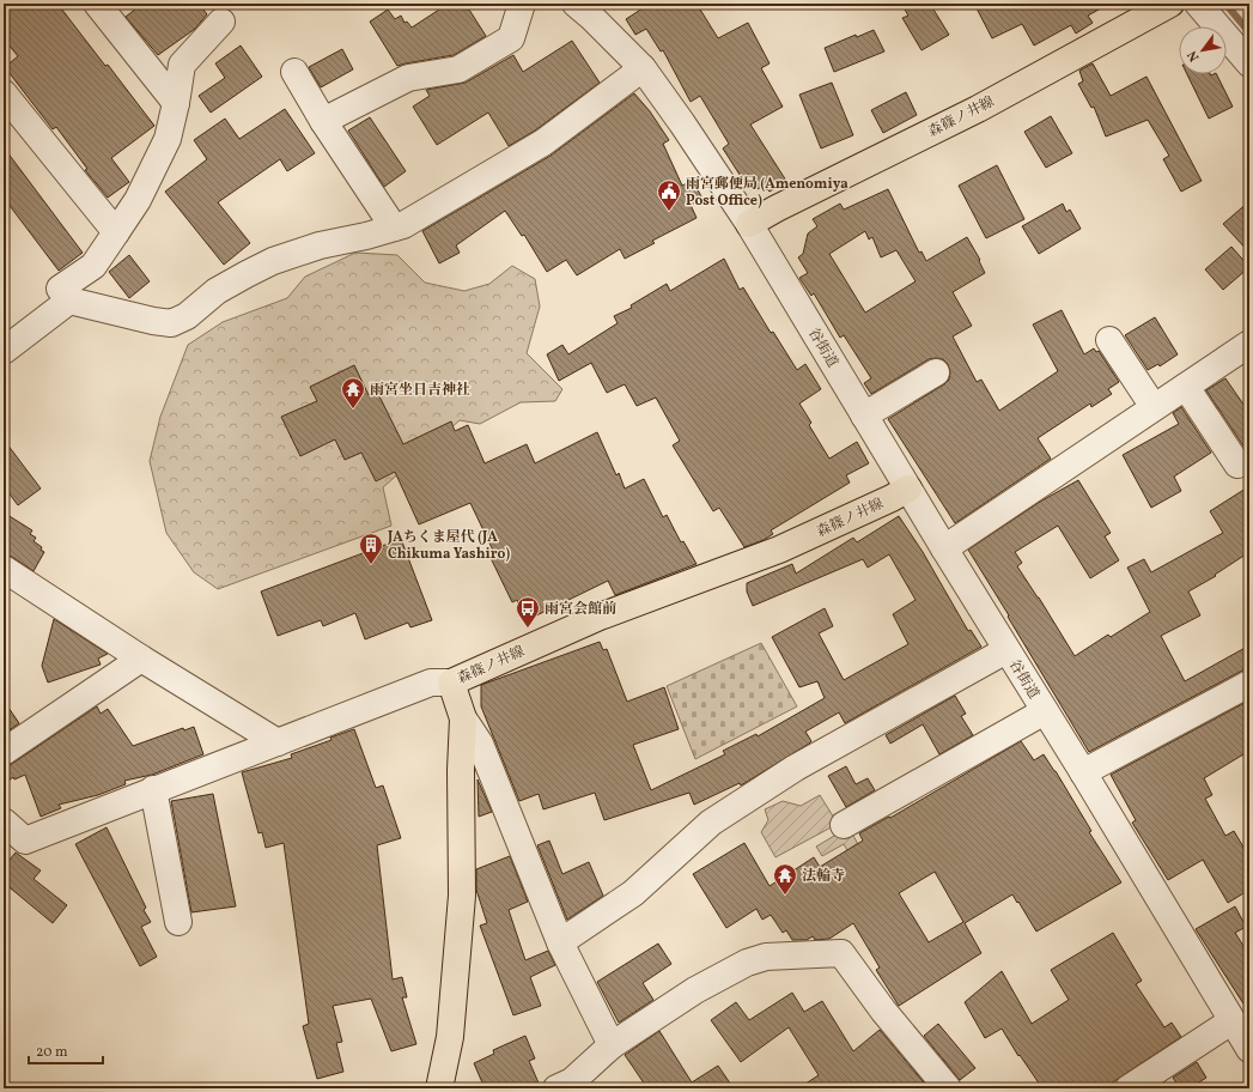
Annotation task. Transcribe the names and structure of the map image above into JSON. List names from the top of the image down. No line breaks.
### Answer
{"streets":{"main road":["森篠ノ井線"],"street":["谷街道"]},"crossings":[["森篠ノ井線","谷街道"]],"places":{"public building":["雨宮郵便局 (Amenomiya Post Office)"],"temple":["雨宮坐日吉神社","法輪寺"],"building":["JAちくま屋代 (JA Chikuma Yashiro)"],"bus stop":["雨宮会館前"]},"scale_bar":"20 m","north":"bottom left"}
